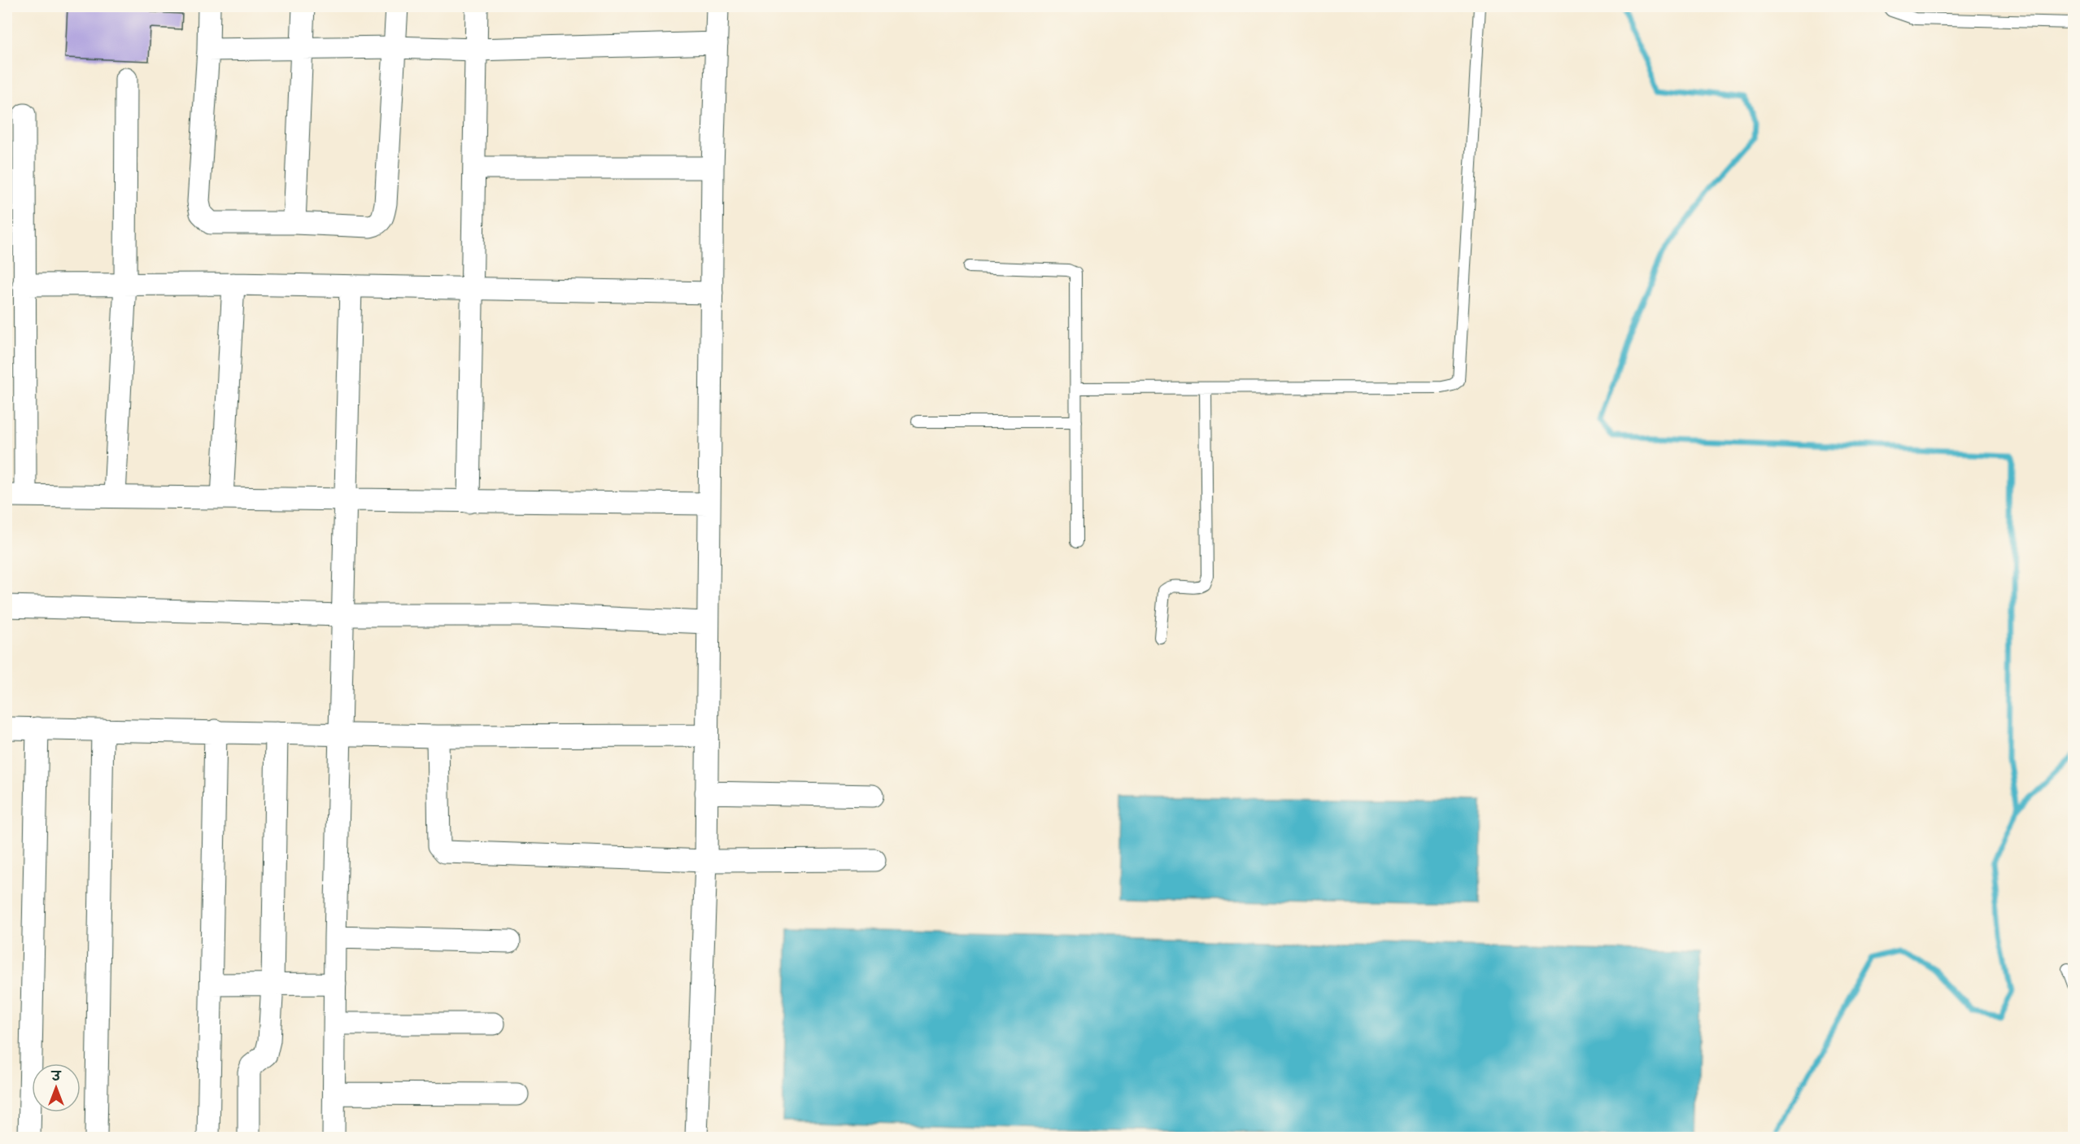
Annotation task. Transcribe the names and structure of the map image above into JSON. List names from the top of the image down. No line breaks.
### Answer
{"north":"top"}
